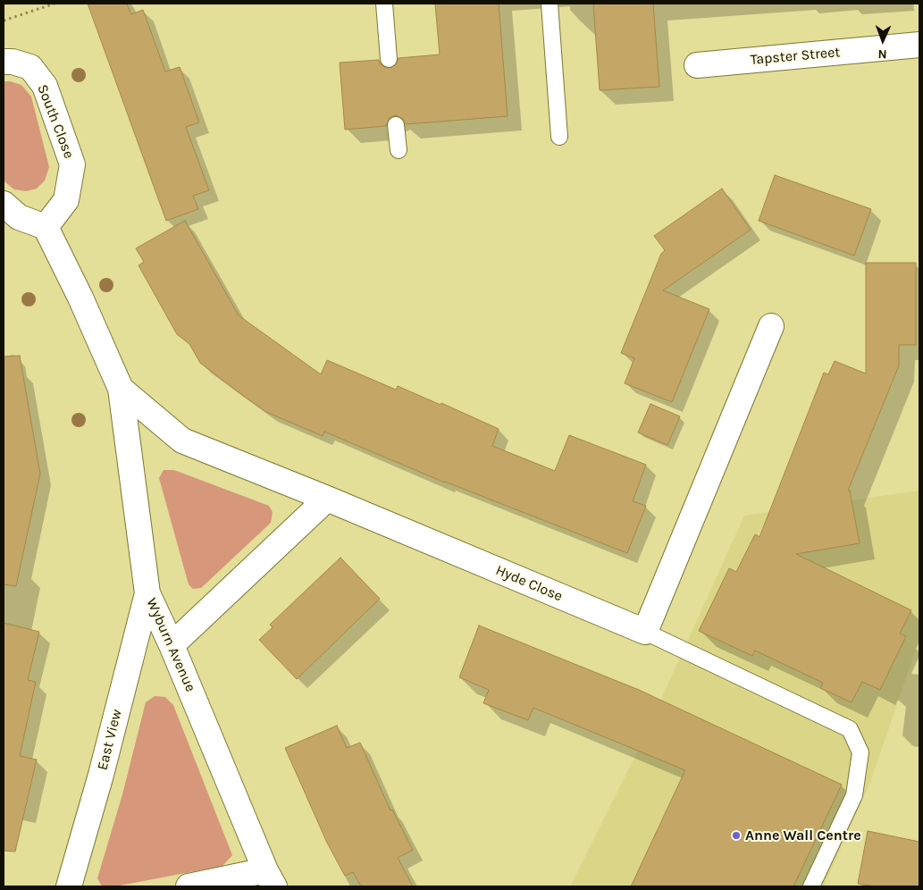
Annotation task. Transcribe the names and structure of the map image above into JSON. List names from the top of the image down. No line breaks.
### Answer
{"streets":{"street":["Tapster Street","South Close","Hyde Close","Wyburn Avenue","East View"]},"crossings":[["Hyde Close","Wyburn Avenue"],["Wyburn Avenue","East View"]],"places":["Anne Wall Centre"],"north":"bottom"}
